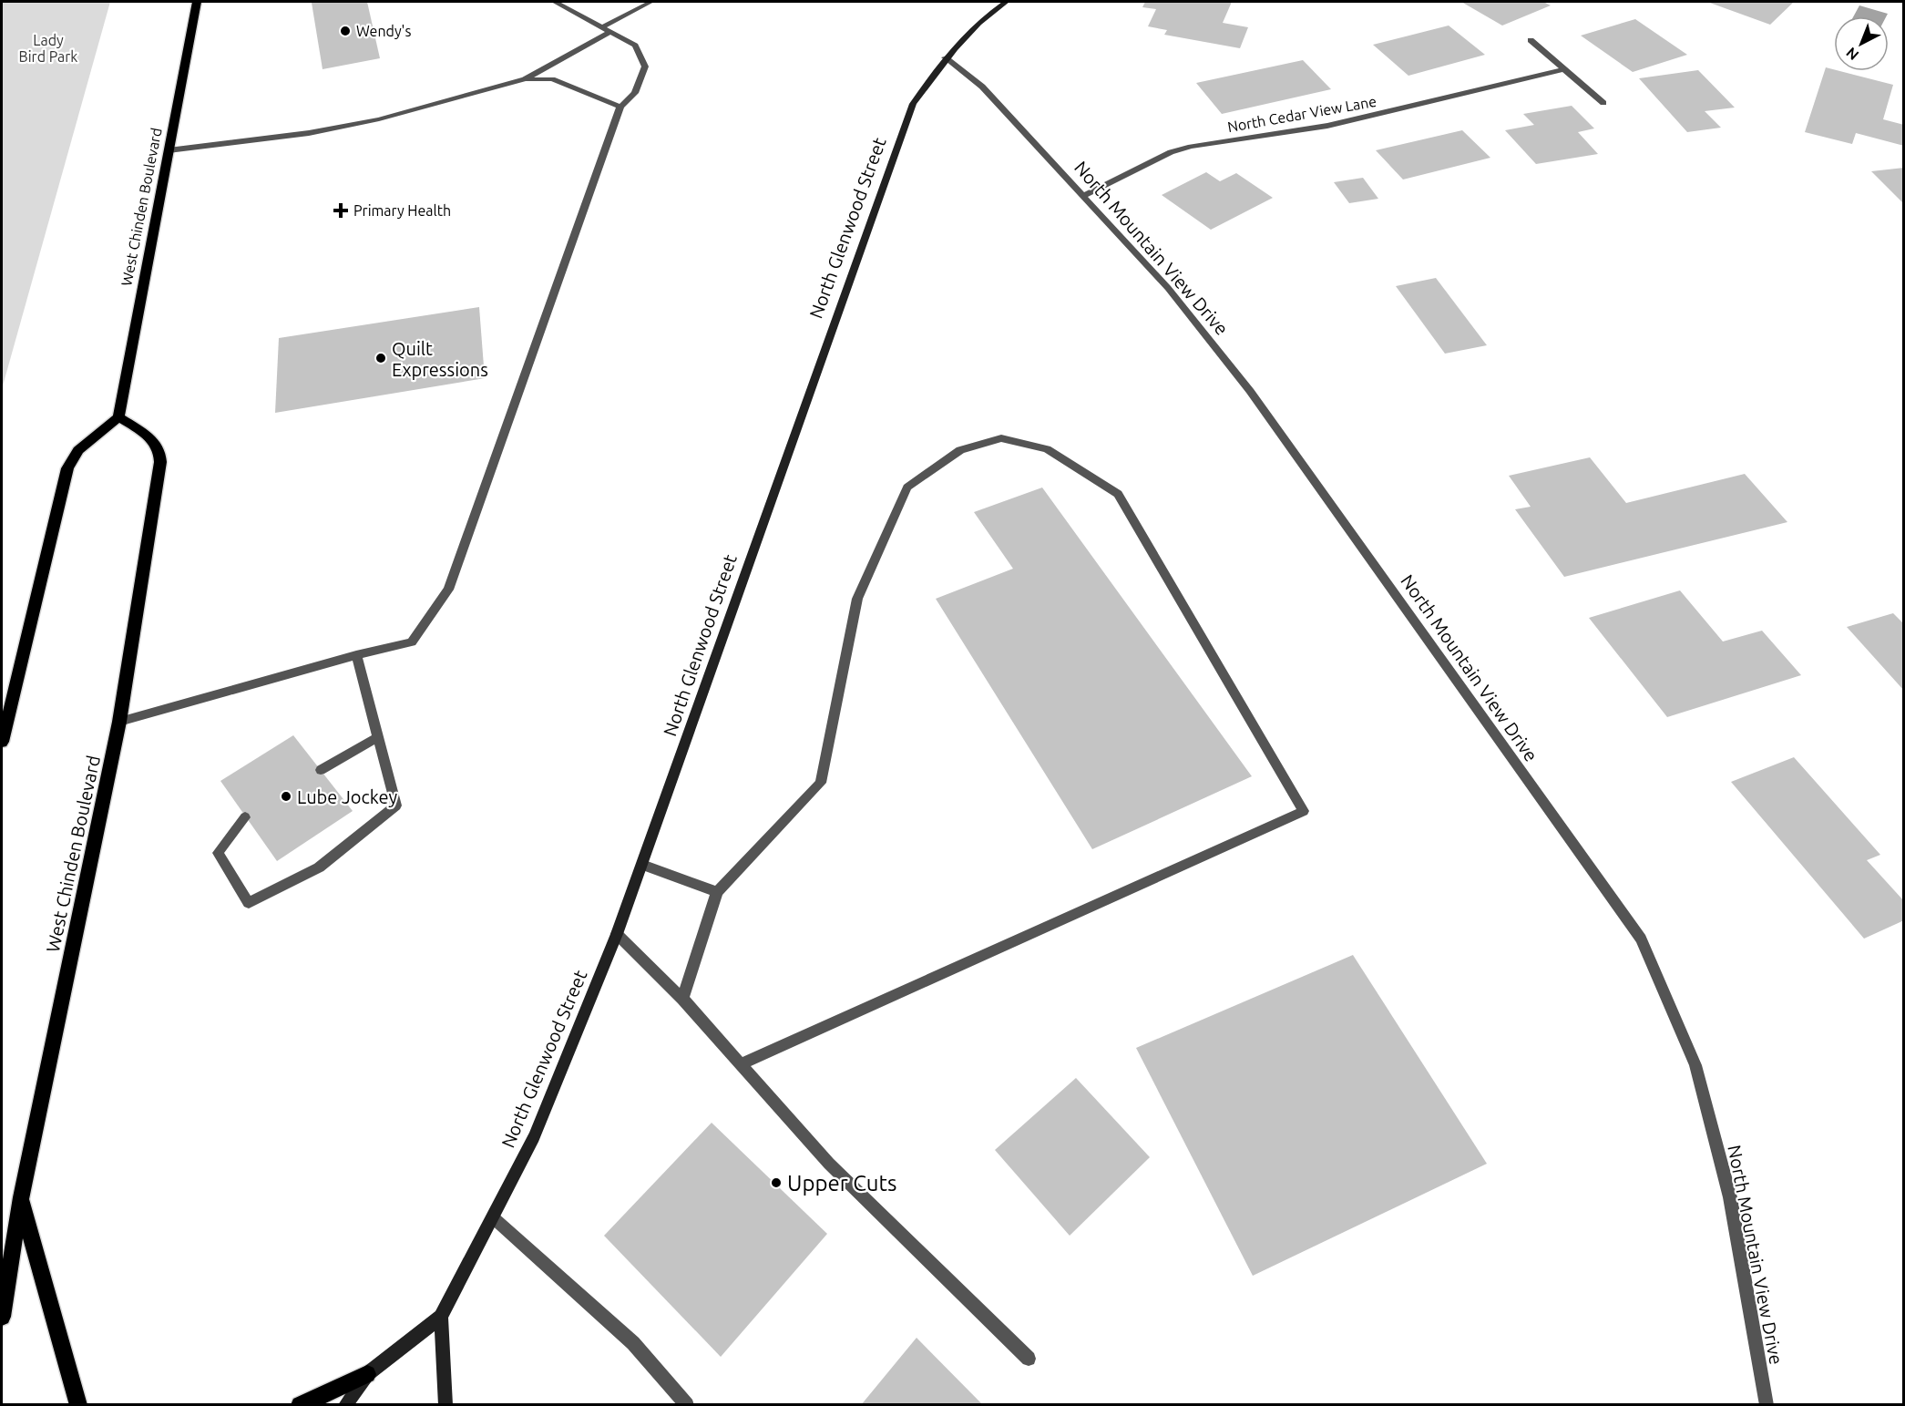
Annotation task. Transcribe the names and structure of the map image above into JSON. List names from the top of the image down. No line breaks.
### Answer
{"streets":{"main road":["West Chinden Boulevard","North Glenwood Street"],"street":["North Cedar View Lane","North Mountain View Drive"]},"crossings":[["North Cedar View Lane","North Mountain View Drive"],["North Glenwood Street","North Mountain View Drive"]],"parks":["Lady Bird Park"],"places":{"other":["Wendy's","Quilt Expressions","Lube Jockey","Upper Cuts"],"health":["Primary Health"]},"north":"bottom left"}
